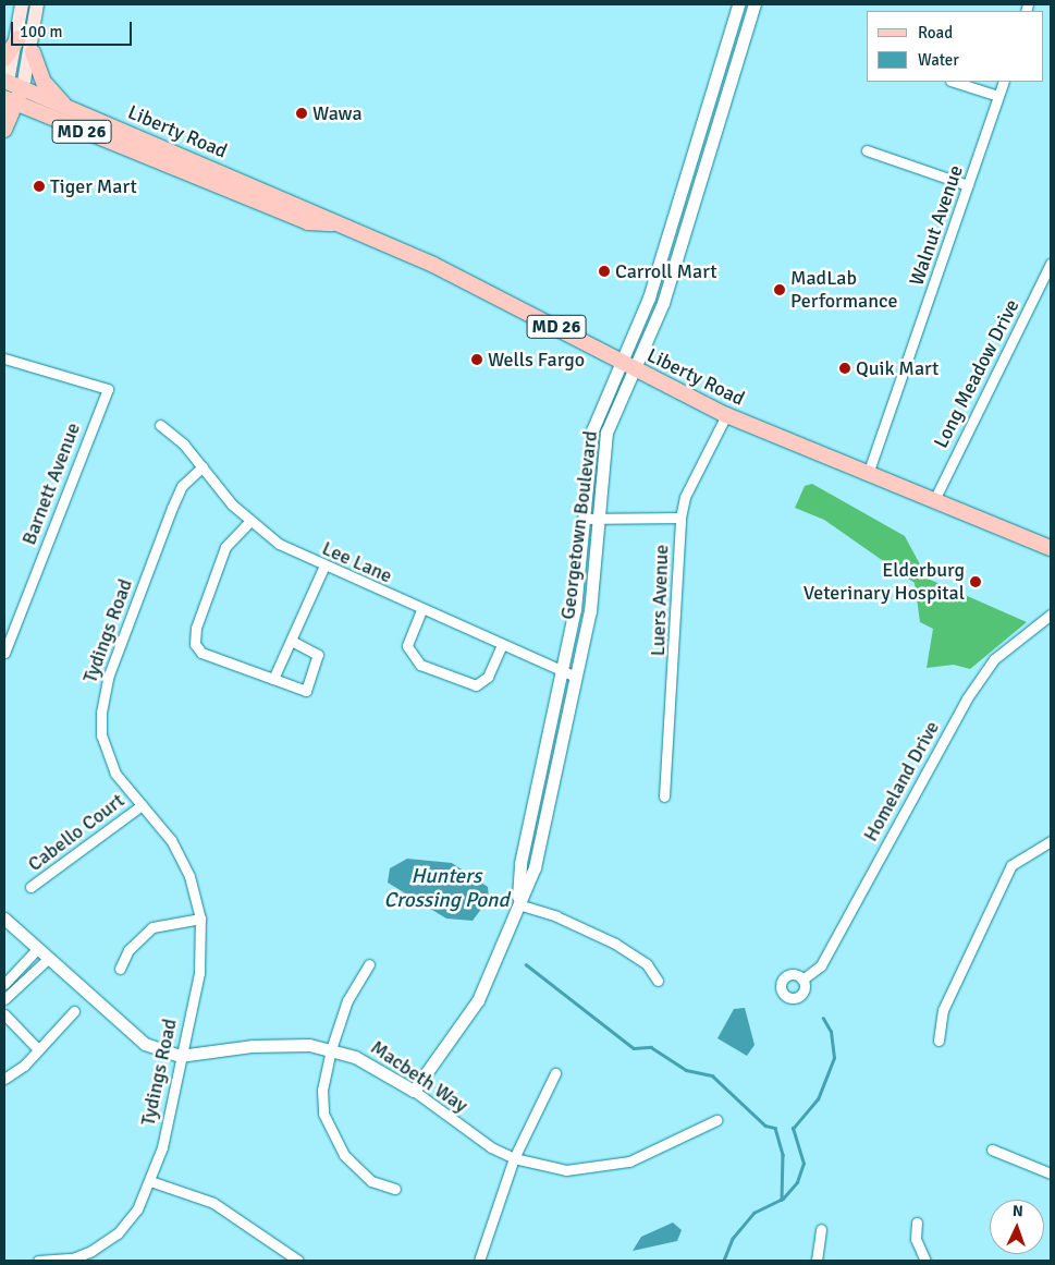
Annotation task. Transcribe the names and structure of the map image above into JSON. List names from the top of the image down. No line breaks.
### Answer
{"streets":{"main road":["MD 26","Liberty Road"],"street":["Walnut Avenue","Long Meadow Drive","Barnett Avenue","Georgetown Boulevard","Lee Lane","Luers Avenue","Tydings Road","Homeland Drive","Cabello Court","Macbeth Way"]},"crossings":[["Liberty Road","Walnut Avenue"],["Liberty Road","Long Meadow Drive"],["Liberty Road","Georgetown Boulevard"],["Liberty Road","Luers Avenue"],["Georgetown Boulevard","Lee Lane"],["Georgetown Boulevard","Macbeth Way"],["Lee Lane","Tydings Road"],["Tydings Road","Cabello Court"],["Tydings Road","Macbeth Way"]],"water":["Hunters Crossing Pond"],"places":["Wawa","Tiger Mart","Carroll Mart","MadLab Performance","Wells Fargo","Quik Mart","Elderburg Veterinary Hospital"],"legend":["Road","Water"],"scale_bar":"100 m","north":"top"}
